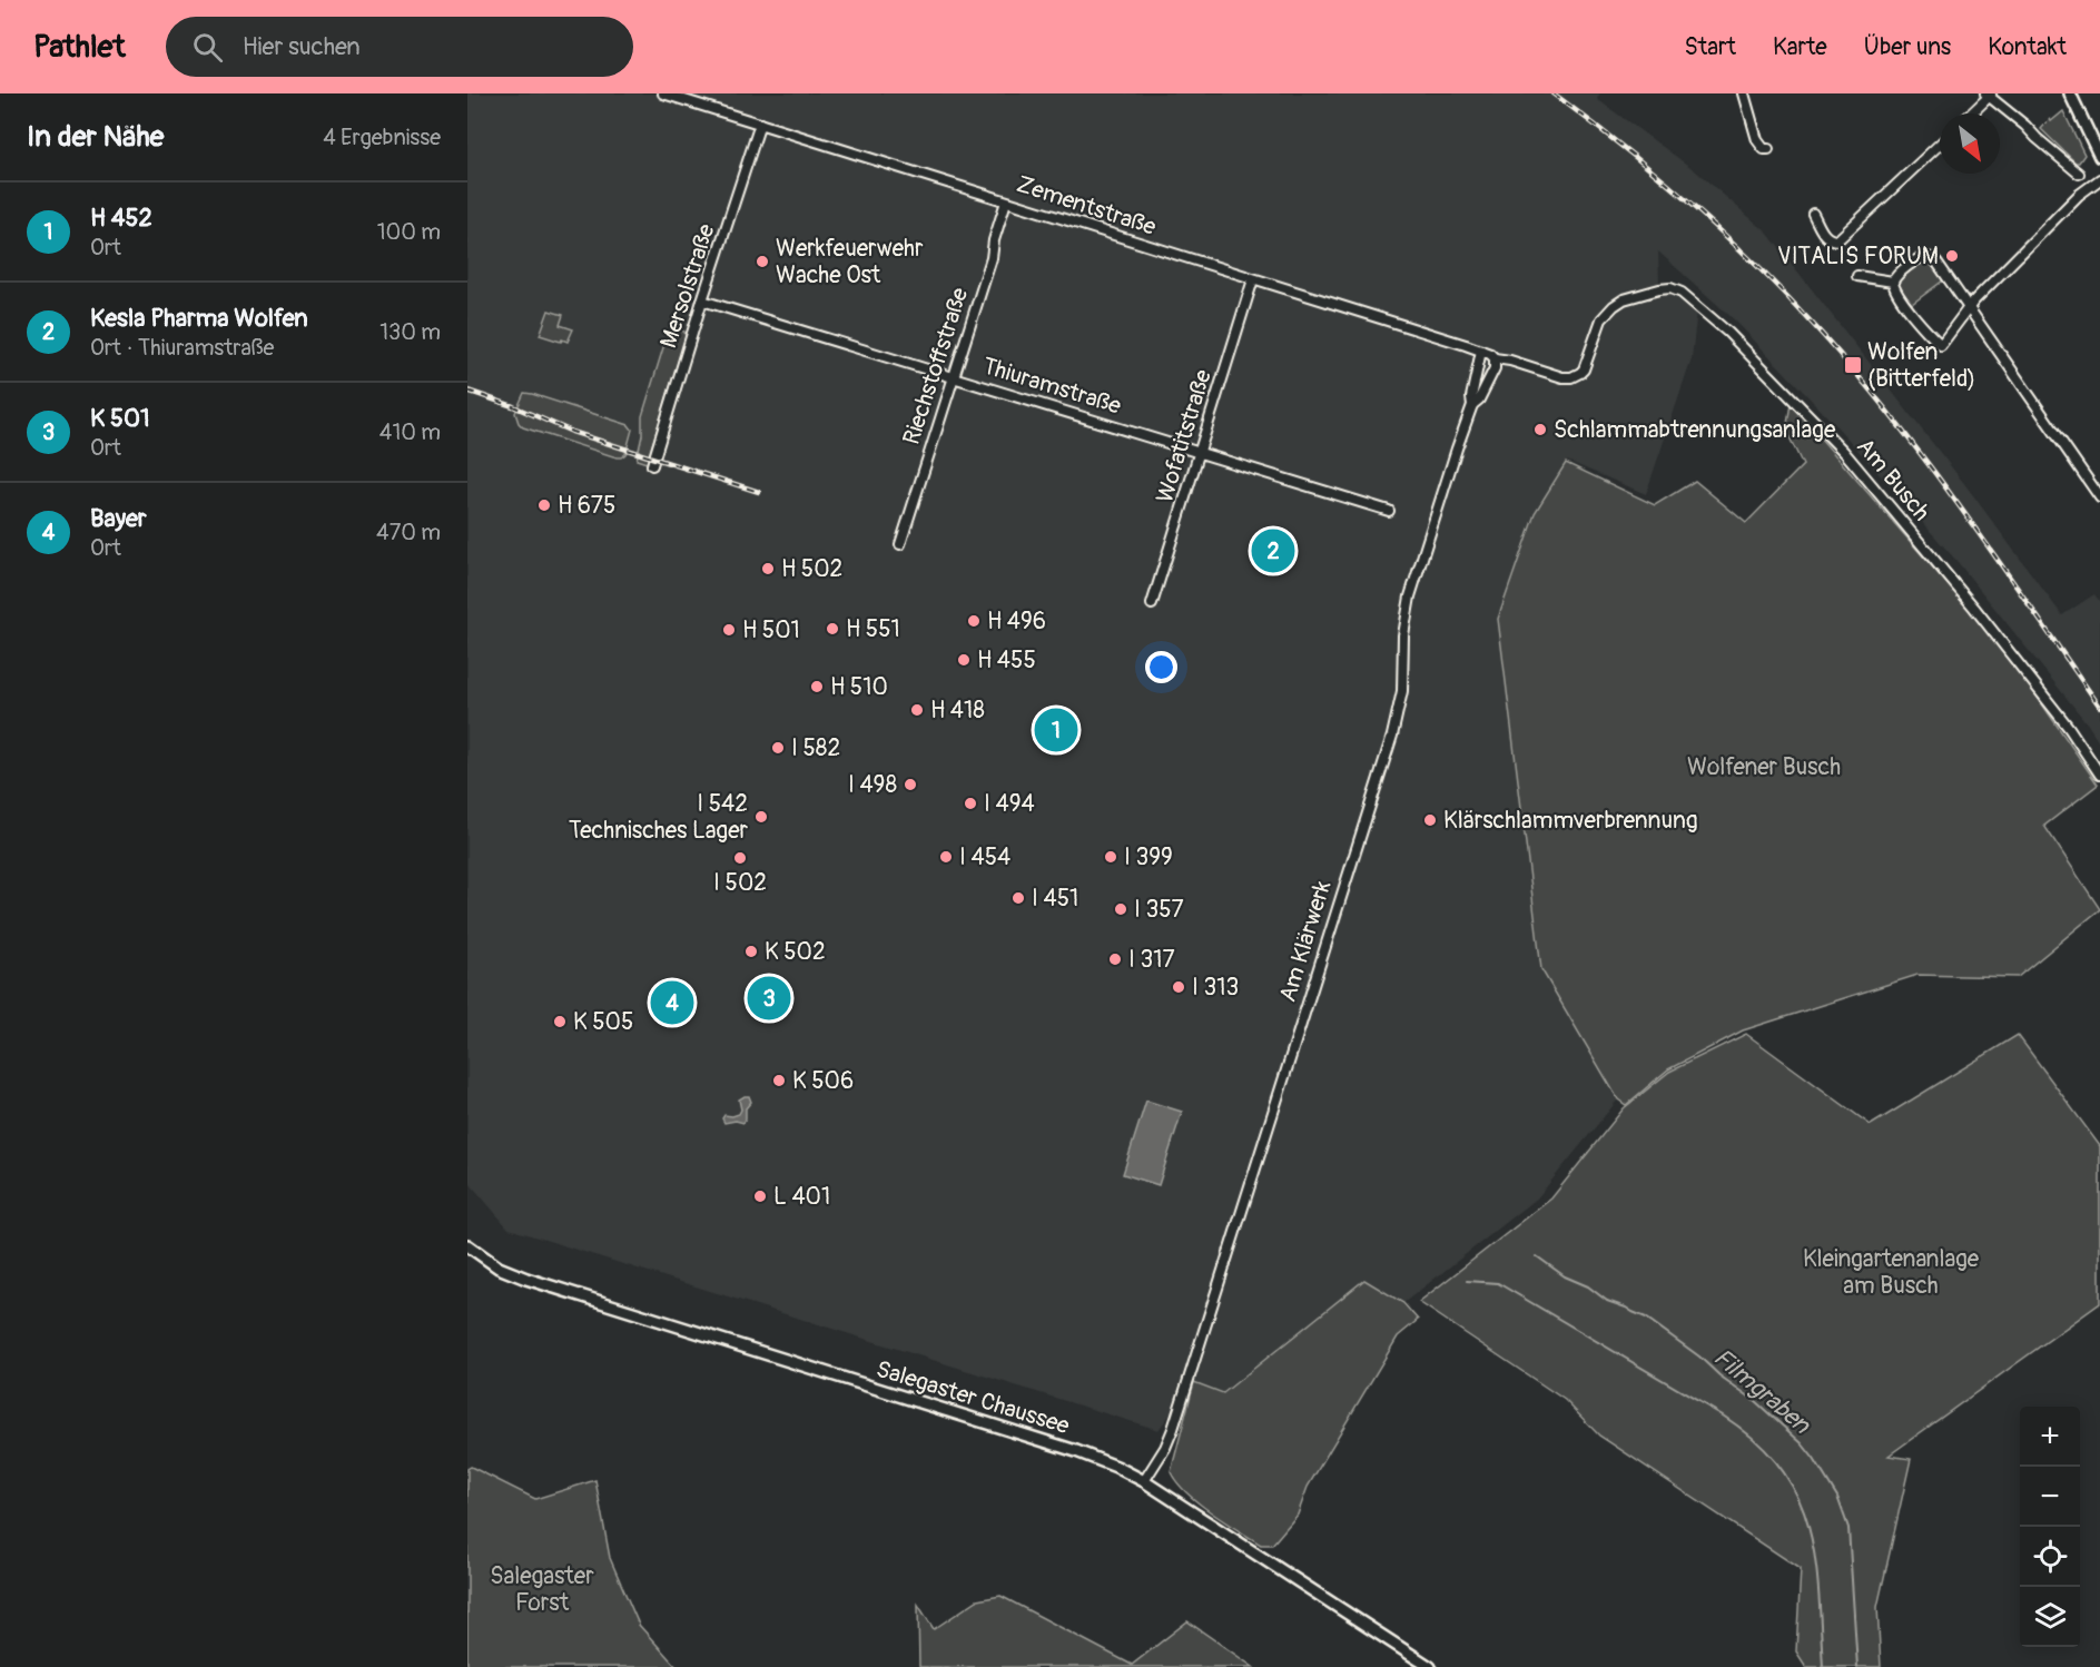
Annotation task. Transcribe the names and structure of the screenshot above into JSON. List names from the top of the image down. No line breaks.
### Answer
{"streets":{"main road":["Salegaster Chaussee"],"street":["Zementstraße","Mersolstraße","Riechstoffstraße","Thiuramstraße","Wofatitstraße","Am Busch","Am Klärwerk"]},"crossings":[["Zementstraße","Mersolstraße"],["Zementstraße","Riechstoffstraße"],["Zementstraße","Wofatitstraße"],["Zementstraße","Am Busch"],["Zementstraße","Am Klärwerk"],["Mersolstraße","Thiuramstraße"],["Riechstoffstraße","Thiuramstraße"],["Thiuramstraße","Wofatitstraße"],["Am Busch","Am Klärwerk"],["Am Klärwerk","Salegaster Chaussee"]],"water":["Filmgraben"],"parks":["Wolfener Busch","Kleingartenanlage am Busch","Salegaster Forst"],"places":{"other":["VITALIS FORUM","Werkfeuerwehr Wache Ost","Schlammabtrennungsanlage","H 675","H 502","H 496","H 551","H 501","H 455","H 510","H 418","I 582","I 498","I 494","I 542 Technisches Lager","Klärschlammverbrennung","I 454","I 399","I 502","I 451","I 357","K 502","I 317","I 313","K 505","K 506","L 401"],"transit":["Wolfen (Bitterfeld)"]},"north":"bottom right","page":{"header":"Pathlet","search":"Hier suchen","nav":["Start","Karte","Über uns","Kontakt"],"heading":["In der Nähe","4 Ergebnisse"],"list":[{"mark":"1","name":"H 452","note":"Ort","value":"100 m"},{"mark":"2","name":"Kesla Pharma Wolfen","note":"Ort · Thiuramstraße","value":"130 m"},{"mark":"3","name":"K 501","note":"Ort","value":"410 m"},{"mark":"4","name":"Bayer","note":"Ort","value":"470 m"}],"pins":["2","1","3","4"],"map_buttons":["+","−"]}}
